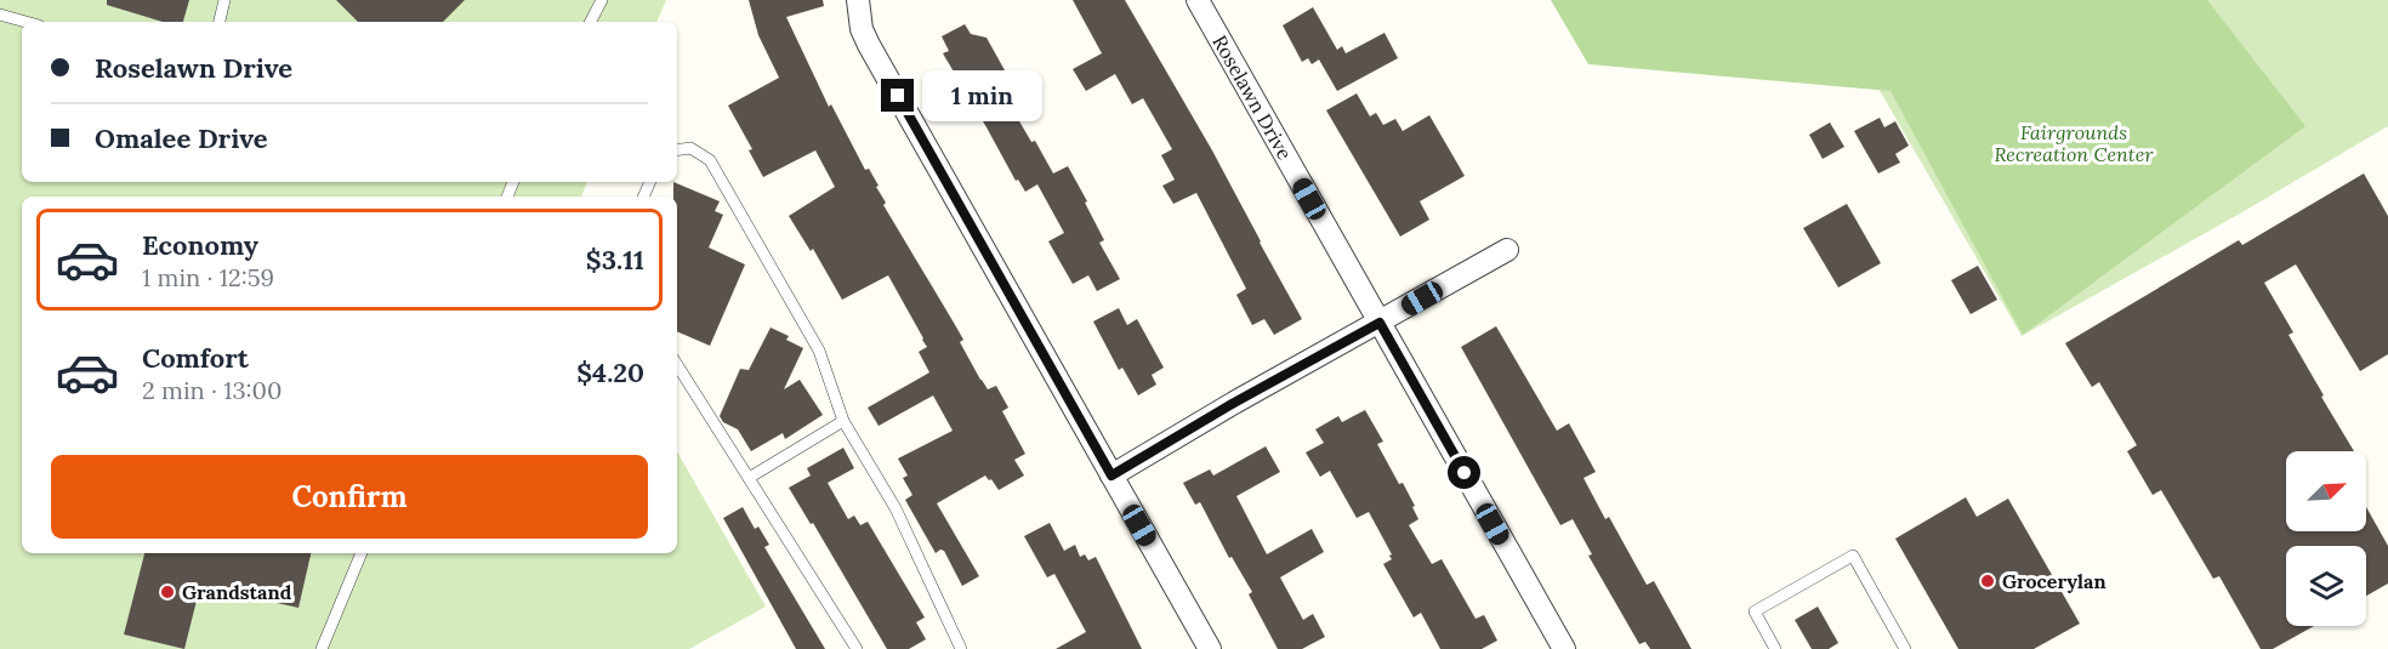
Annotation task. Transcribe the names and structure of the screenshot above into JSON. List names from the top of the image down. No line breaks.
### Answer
{"streets":{"street":["Roselawn Drive"]},"parks":["Fairgrounds Recreation Center"],"places":["Grocerylan","Grandstand"],"north":"top right","page":{"banner":["Roselawn Drive","Omalee Drive"],"bubble":"1 min","list":[{"name":"Economy","note":"1 min · 12:59","value":"$3.11"},{"name":"Comfort","note":"2 min · 13:00","value":"$4.20"}],"buttons":"Confirm"}}
